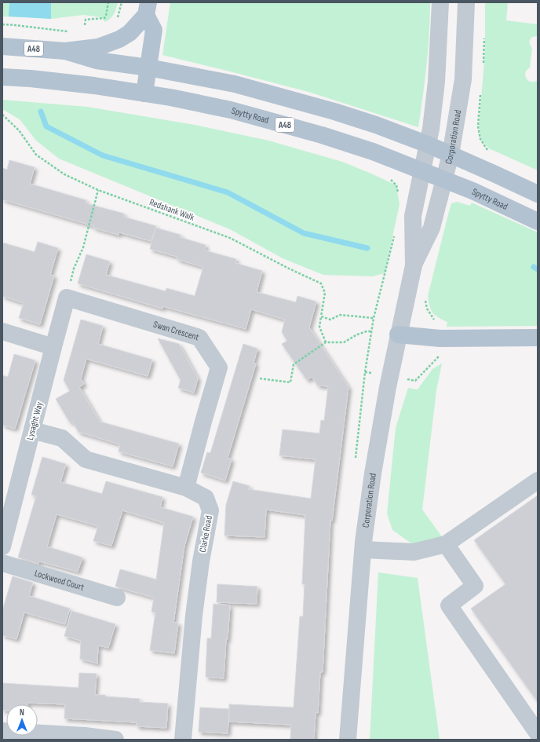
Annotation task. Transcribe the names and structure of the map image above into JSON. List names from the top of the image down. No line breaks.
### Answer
{"streets":{"main road":["A48","Spytty Road"],"street":["Corporation Road","Swan Crescent","Lysaght Way","Clarke Road","Lockwood Court"],"path":["Redshank Walk"]},"crossings":[["A48","Spytty Road"],["A48","Corporation Road"],["Spytty Road","Corporation Road"],["Swan Crescent","Clarke Road"],["Lysaght Way","Clarke Road"]],"north":"top"}
